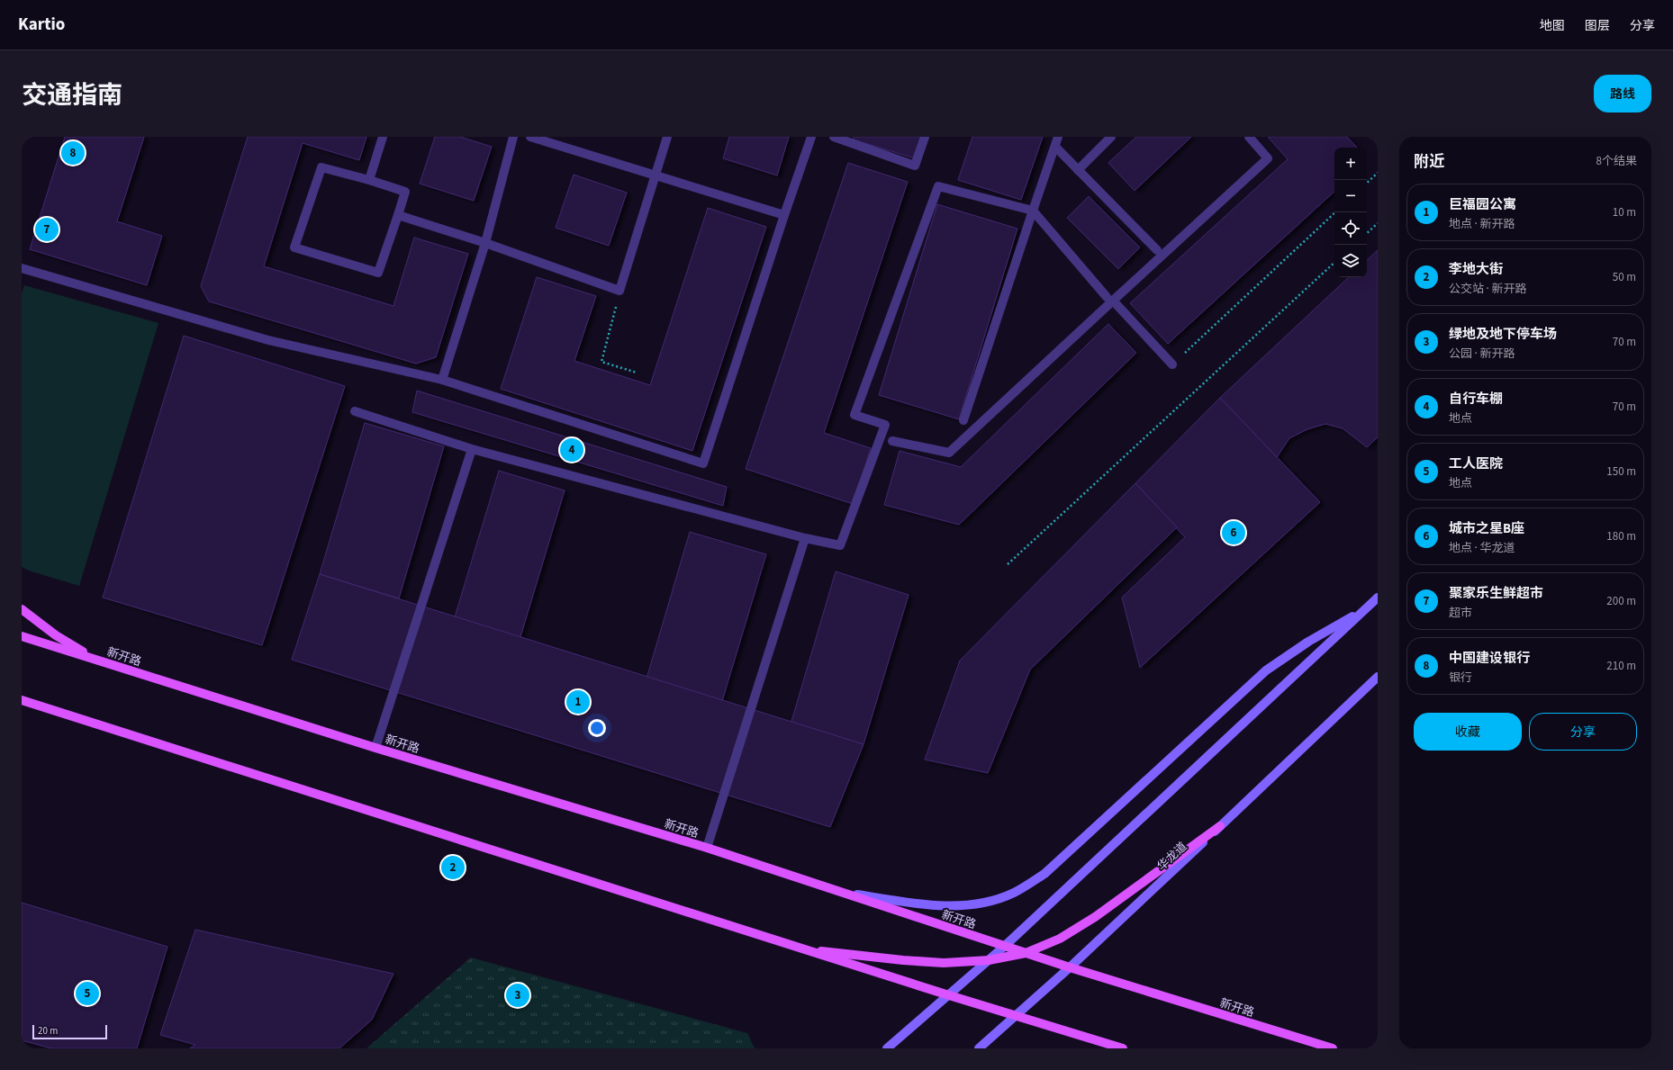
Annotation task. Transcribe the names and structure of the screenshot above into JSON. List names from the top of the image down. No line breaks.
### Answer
{"streets":{"main road":["新开路","华龙道"]},"crossings":[["新开路","华龙道"]],"scale_bar":"20 m","page":{"header":"Kartio","nav":["地图","图层","分享"],"title":"交通指南","buttons":["路线",["收藏","分享"]],"heading":["附近","8个结果"],"pins":["8","7","4","6","1","2","5","3"],"map_buttons":["+","−"],"list":[{"mark":"1","name":"巨福园公寓","note":"地点 · 新开路","value":"10 m"},{"mark":"2","name":"李地大街","note":"公交站 · 新开路","value":"50 m"},{"mark":"3","name":"绿地及地下停车场","note":"公园 · 新开路","value":"70 m"},{"mark":"4","name":"自行车棚","note":"地点","value":"70 m"},{"mark":"5","name":"工人医院","note":"地点","value":"150 m"},{"mark":"6","name":"城市之星B座","note":"地点 · 华龙道","value":"180 m"},{"mark":"7","name":"聚家乐生鲜超市","note":"超市","value":"200 m"},{"mark":"8","name":"中国建设银行","note":"银行","value":"210 m"}],"scale":"20 m"}}
